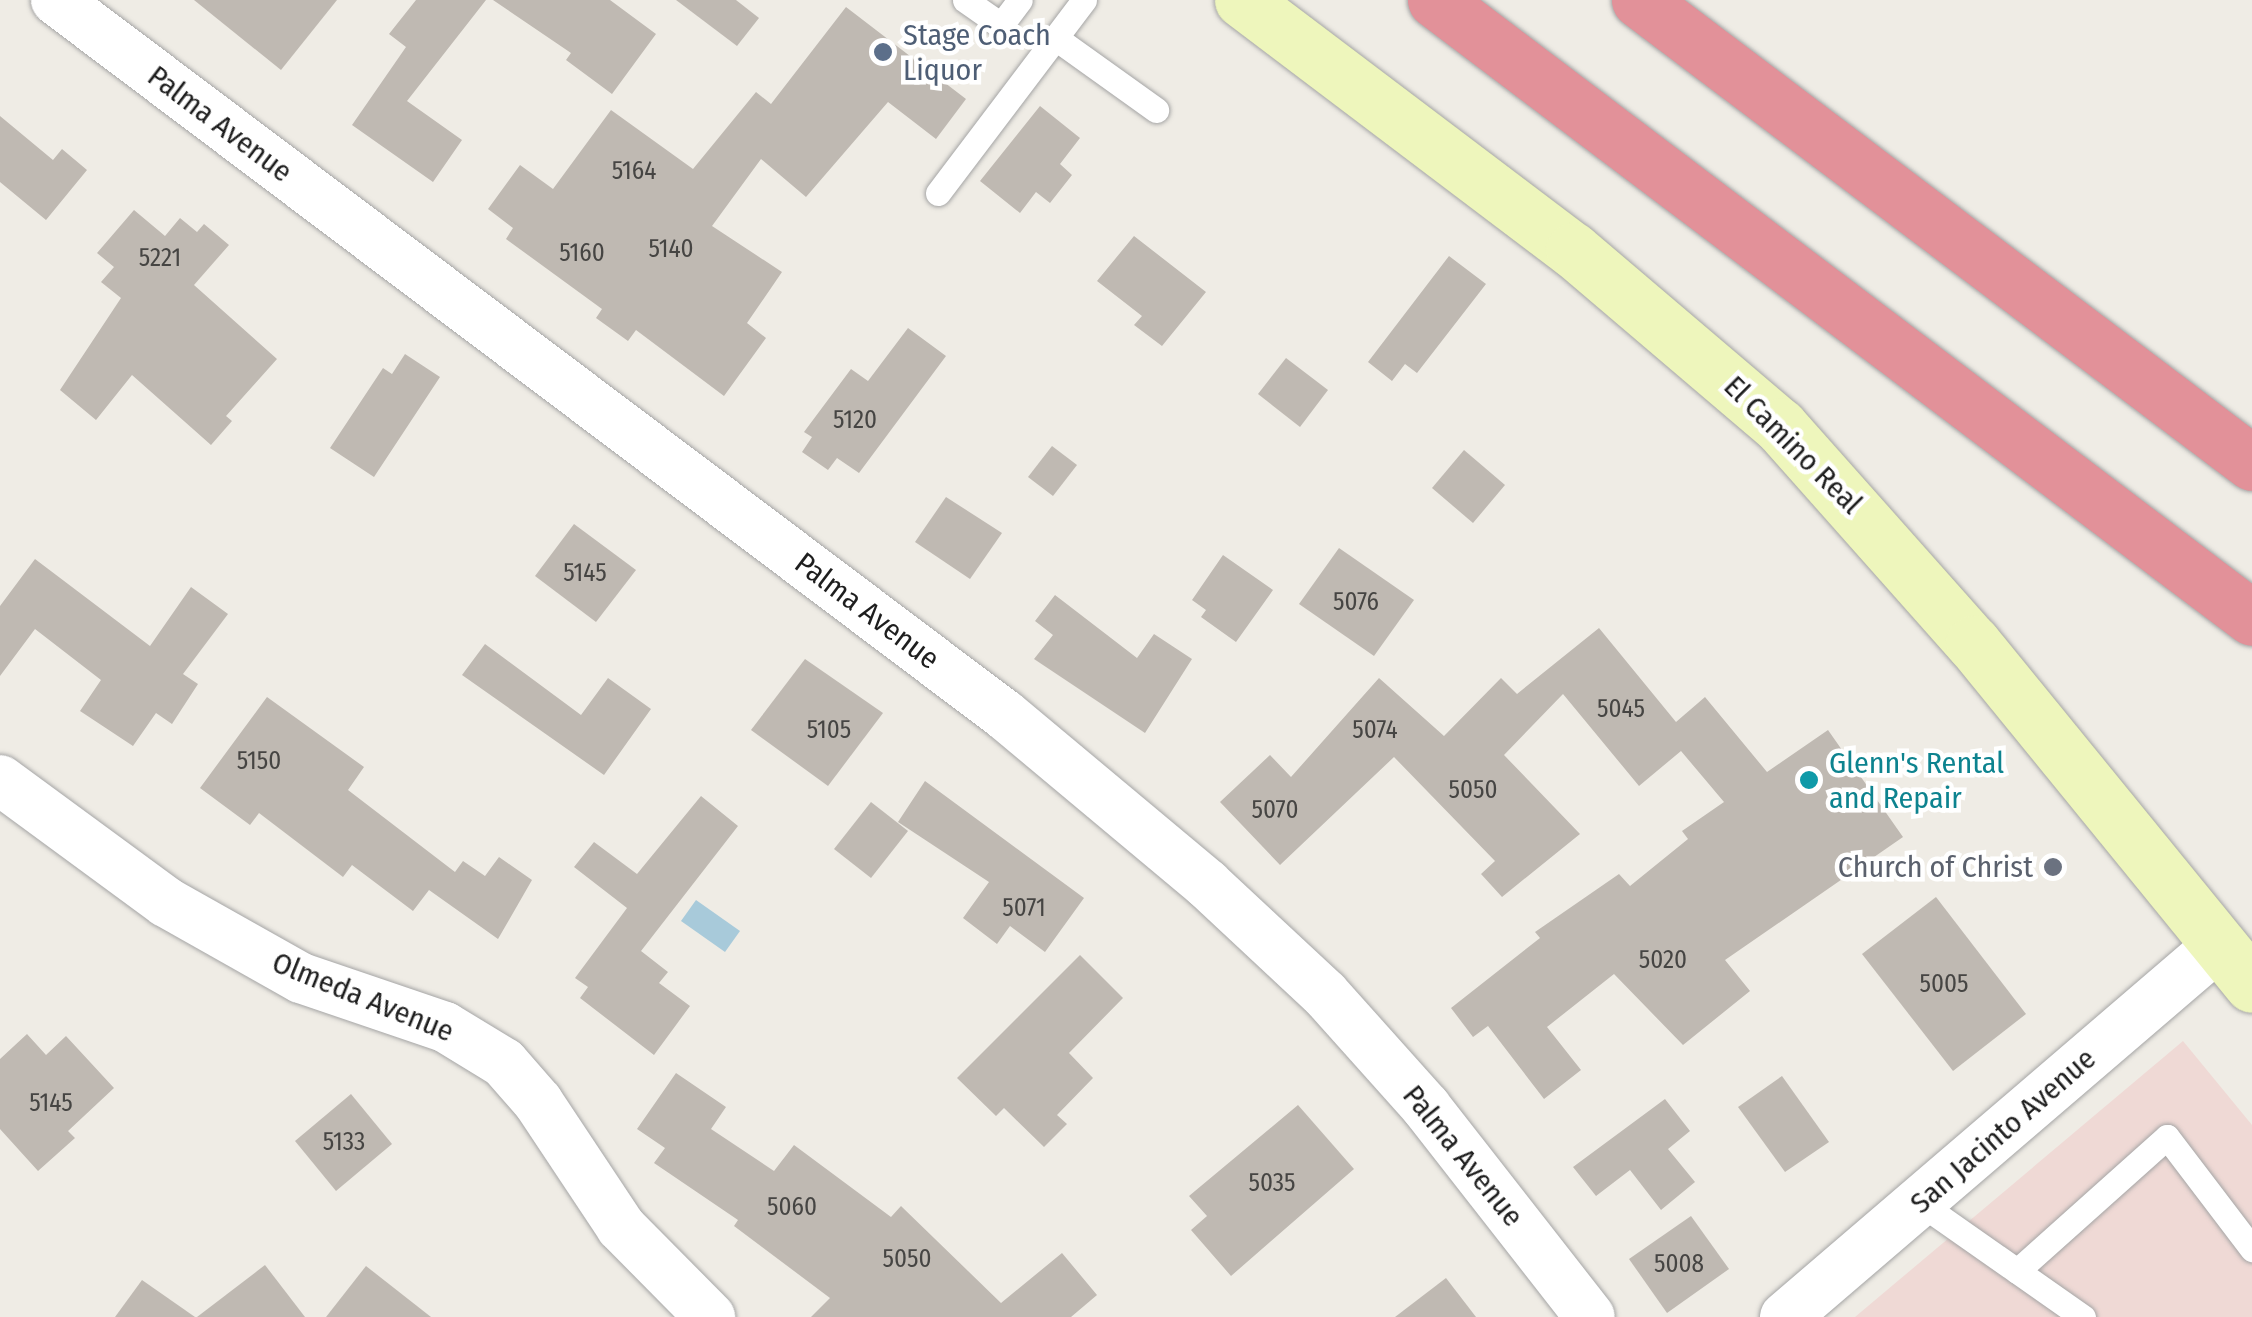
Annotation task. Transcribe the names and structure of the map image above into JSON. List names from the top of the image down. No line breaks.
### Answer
{"streets":{"main road":["El Camino Real"],"street":["Palma Avenue","Olmeda Avenue","San Jacinto Avenue"]},"crossings":[["El Camino Real","San Jacinto Avenue"]],"places":["Stage Coach Liquor","Glenn's Rental and Repair","Church of Christ"],"house_numbers":["5164","5140","5160","5221","5120","5145","5076","5045","5105","5074","5150","5050","5070","5071","5020","5005","5145","5133","5035","5060","5050","5008"]}
